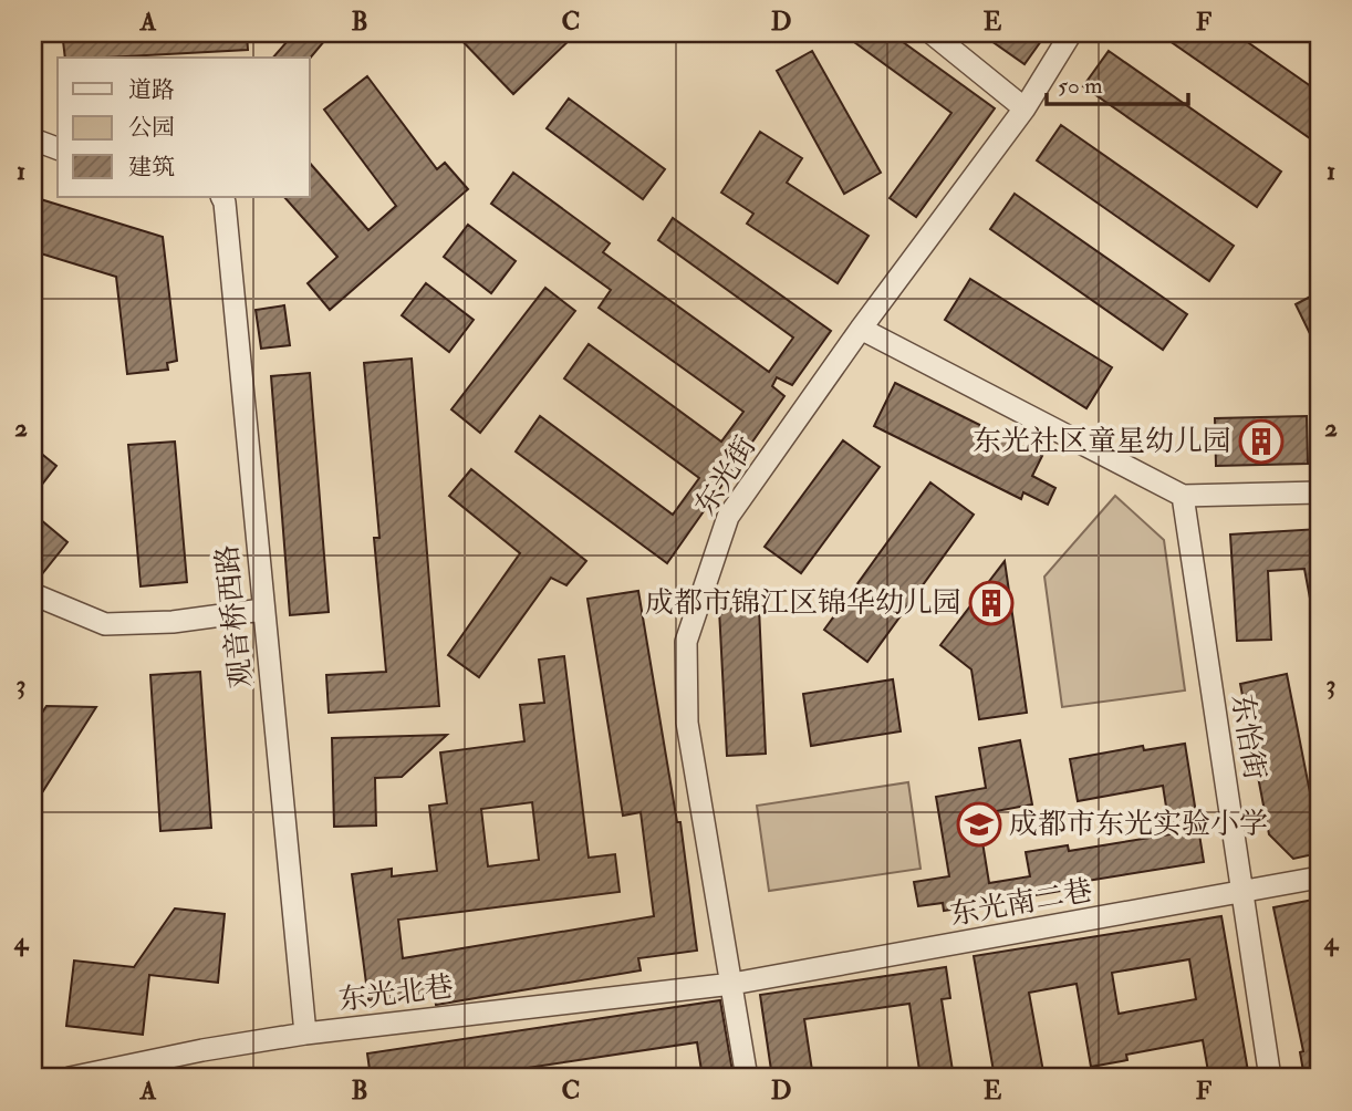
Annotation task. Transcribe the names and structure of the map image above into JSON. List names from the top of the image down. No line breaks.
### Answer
{"streets":{"street":["东光街","观音桥西路","东怡街","东光南二巷","东光北巷"]},"crossings":[["东光街","东光南二巷"],["东光街","东光北巷"],["观音桥西路","东光北巷"],["东怡街","东光南二巷"],["东光南二巷","东光北巷"]],"places":{"building":["东光社区童星幼儿园","成都市锦江区锦华幼儿园"],"school or university":["成都市东光实验小学"]},"legend":["道路","公园","建筑"],"scale_bar":"50 m","grid":{"columns":["A","B","C","D","E","F"],"rows":["1","2","3","4"]}}
